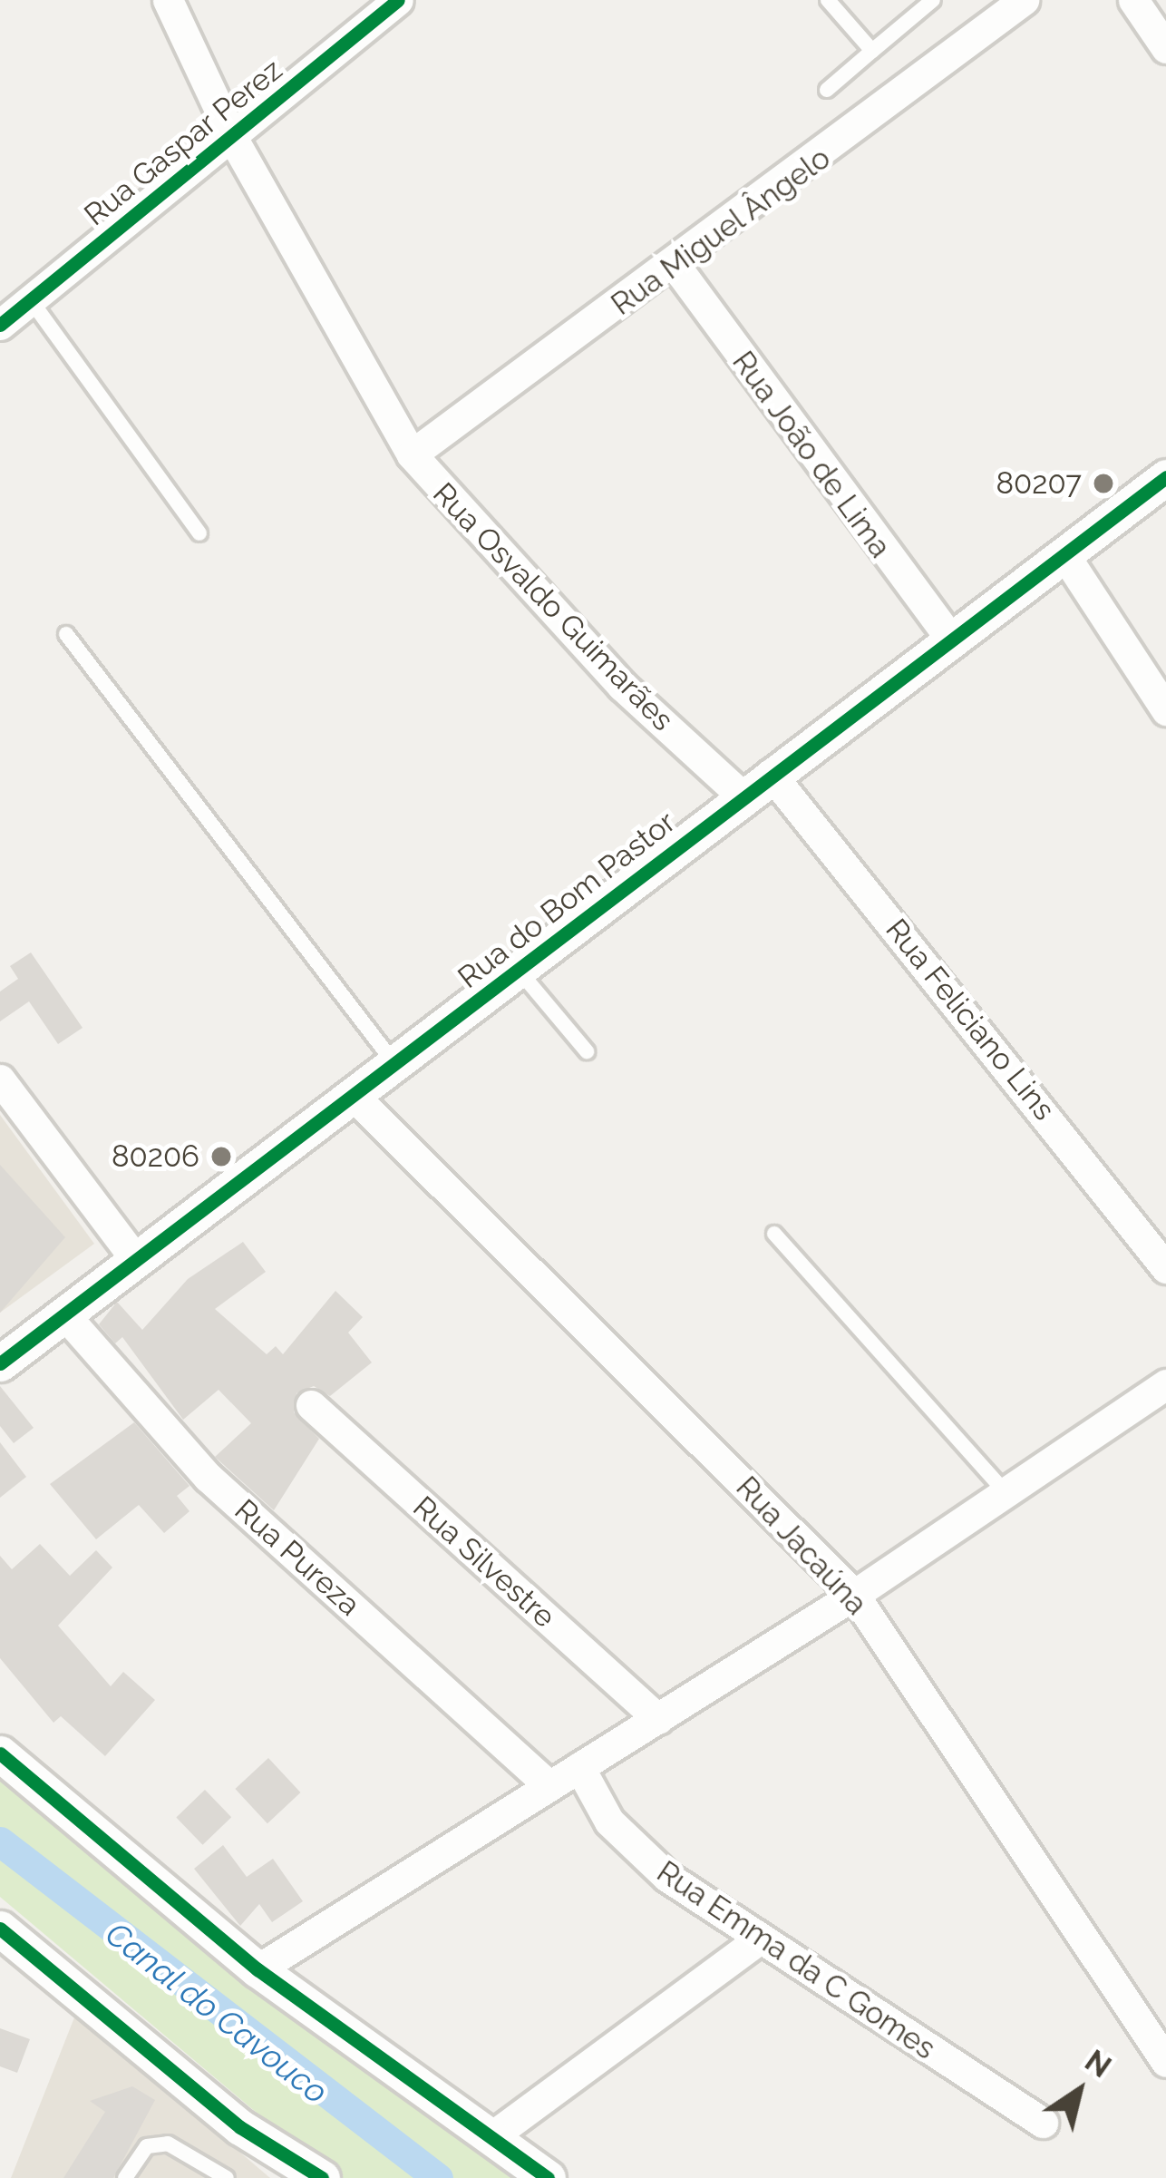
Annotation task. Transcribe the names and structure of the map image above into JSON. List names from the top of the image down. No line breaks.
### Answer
{"streets":{"street":["Rua Gaspar Perez","Rua Miguel Ângelo","Rua João de Lima","Rua Osvaldo Guimarães","Rua do Bom Pastor","Rua Feliciano Lins","Rua Jacaúna","Rua Pureza","Rua Silvestre","Rua Emma da C Gomes"]},"crossings":[["Rua Gaspar Perez","Rua Osvaldo Guimarães"],["Rua Miguel Ângelo","Rua João de Lima"],["Rua Miguel Ângelo","Rua Osvaldo Guimarães"],["Rua João de Lima","Rua do Bom Pastor"],["Rua Osvaldo Guimarães","Rua do Bom Pastor"],["Rua do Bom Pastor","Rua Feliciano Lins"],["Rua do Bom Pastor","Rua Jacaúna"],["Rua do Bom Pastor","Rua Pureza"]],"water":["Canal do Cavouco"],"places":["80207","80206"],"north":"top right"}
